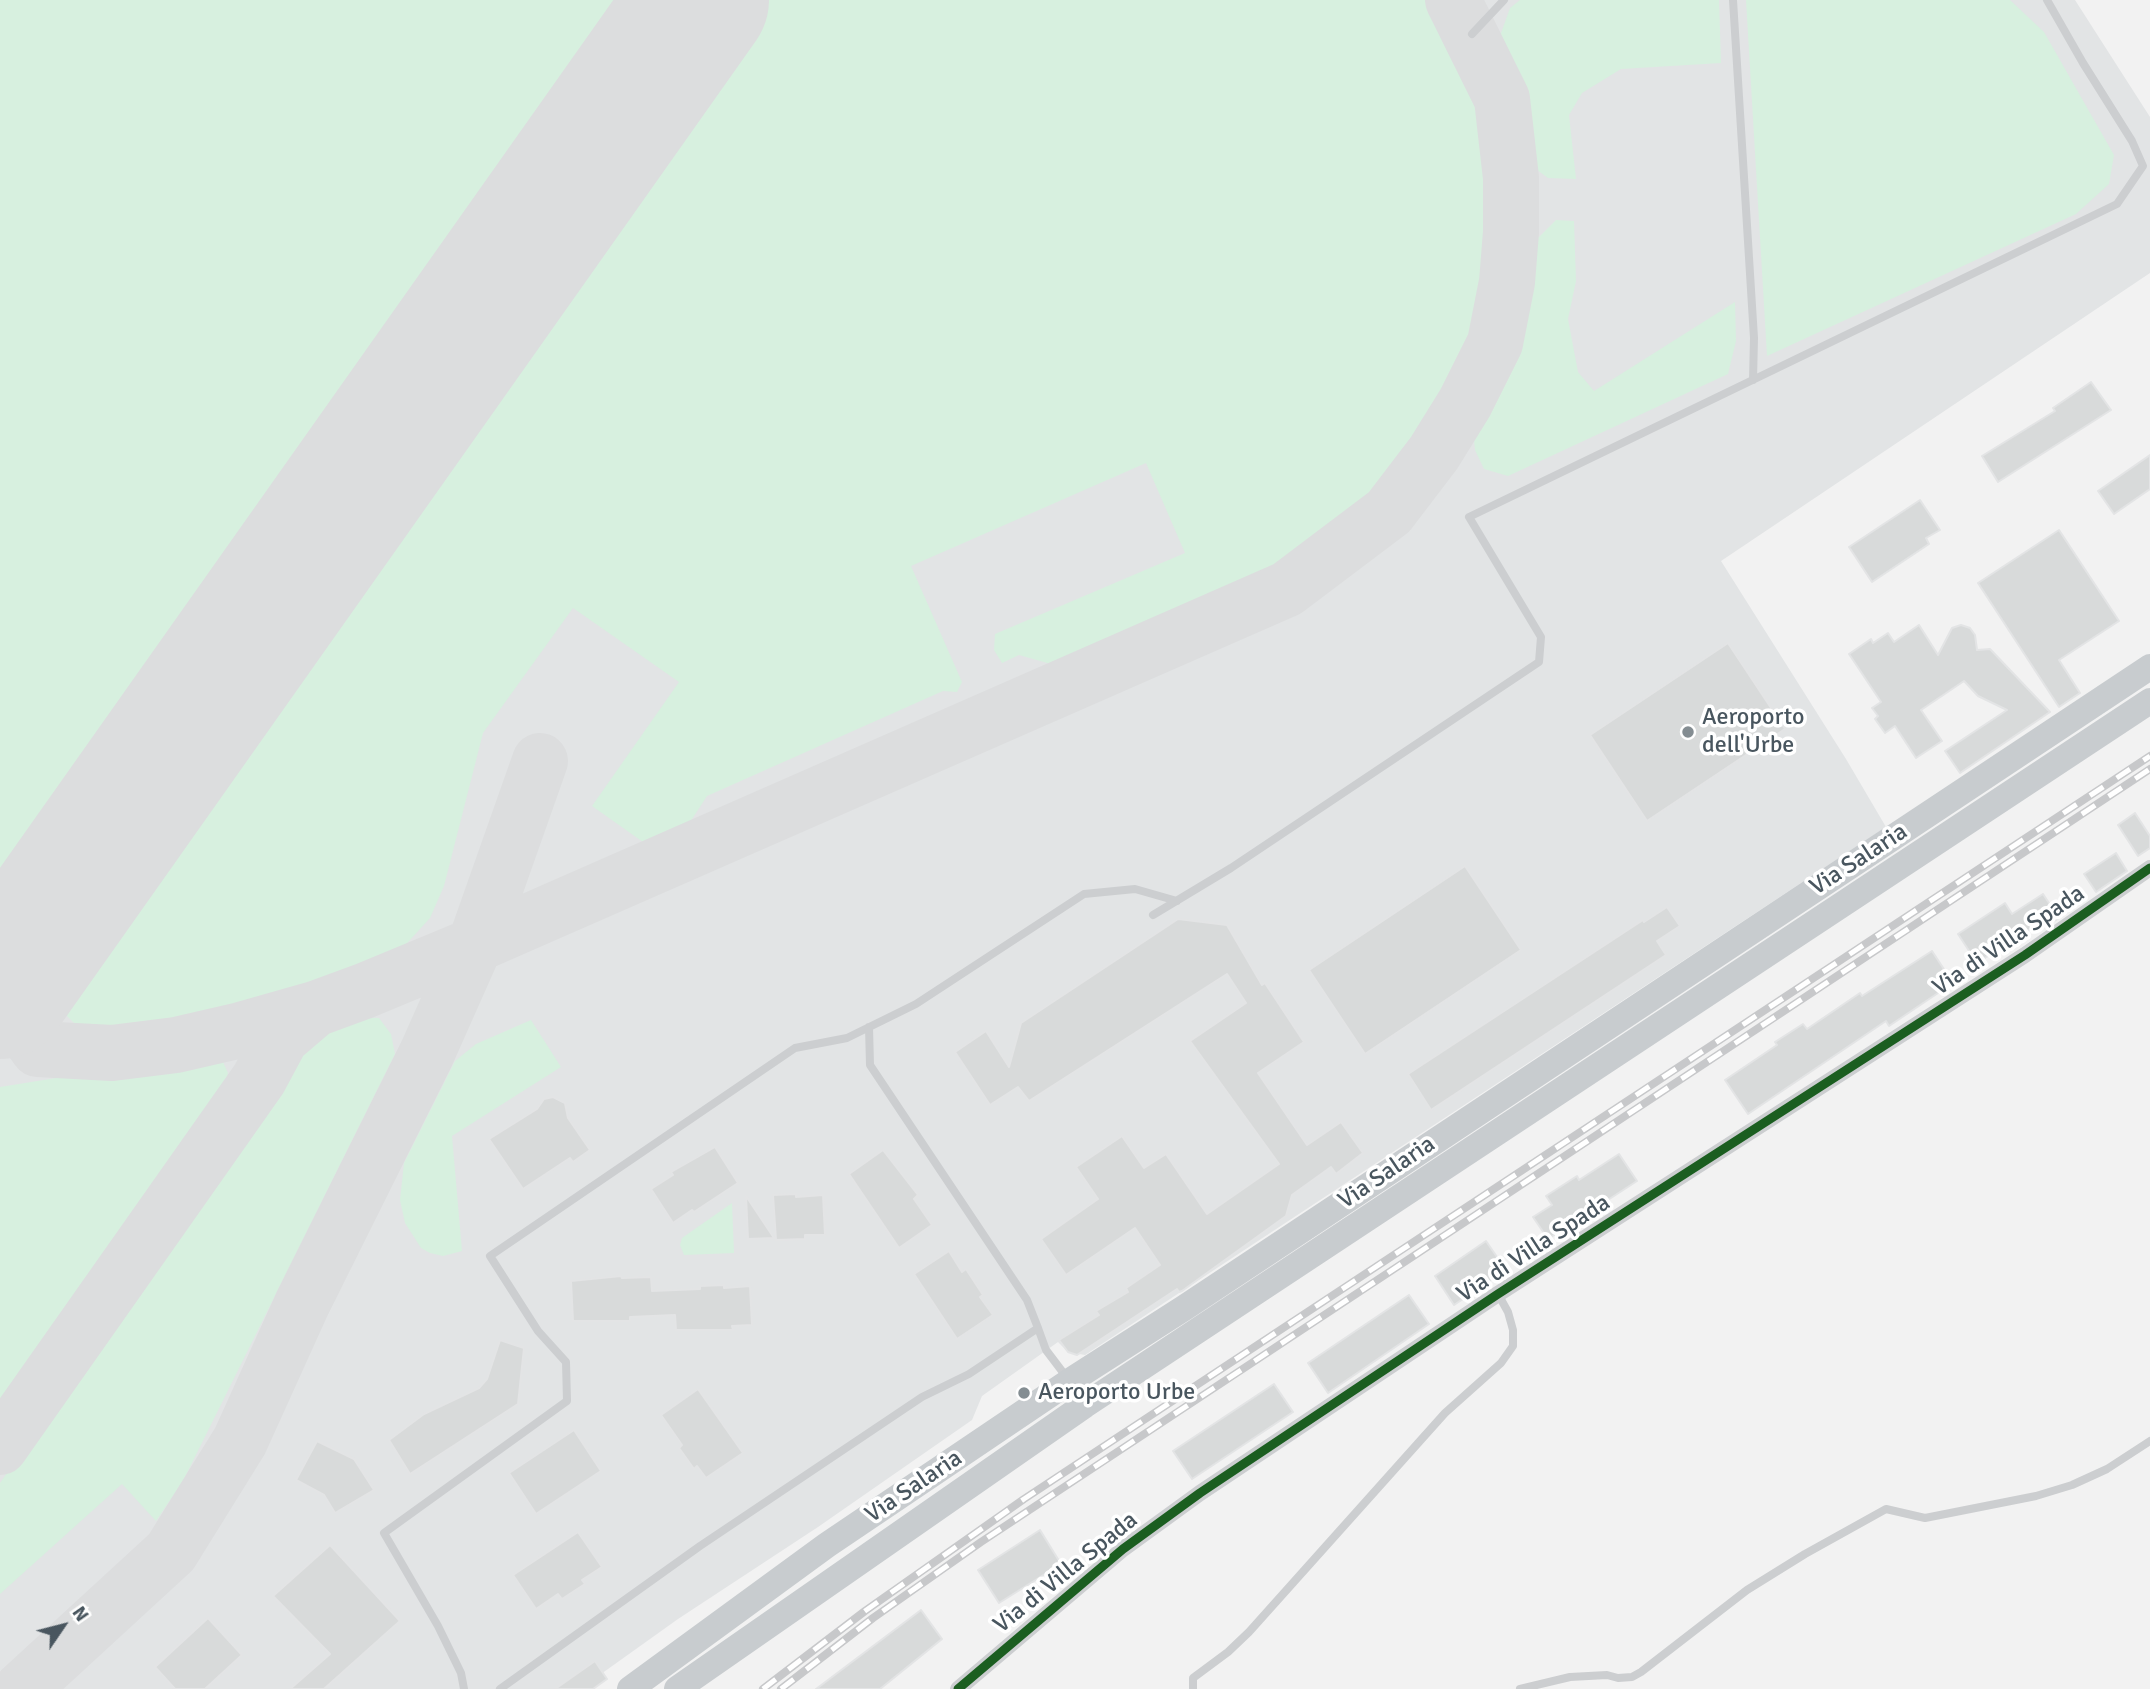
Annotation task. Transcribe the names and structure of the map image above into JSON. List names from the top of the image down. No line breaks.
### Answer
{"streets":{"main road":["Via Salaria"],"street":["Via di Villa Spada"]},"places":["Aeroporto dell'Urbe","Aeroporto Urbe"],"north":"top right"}
